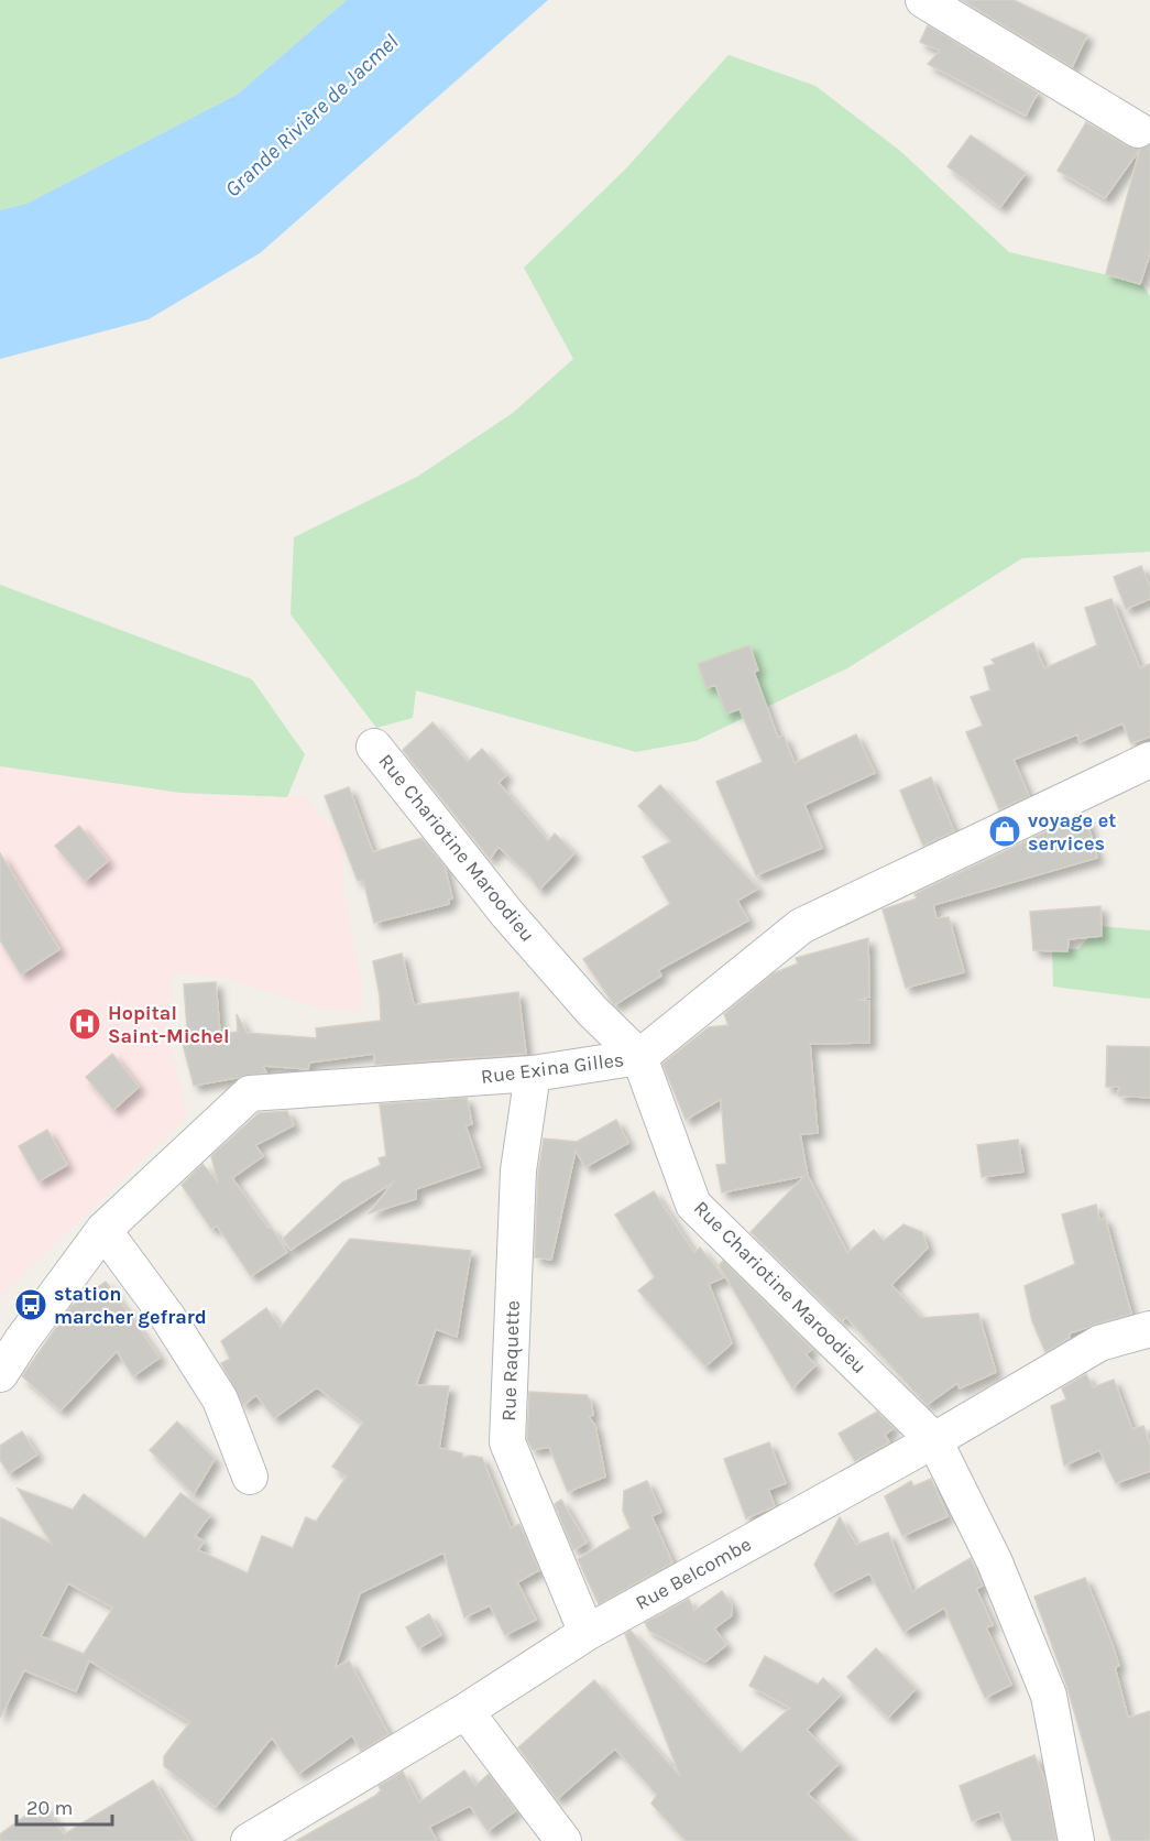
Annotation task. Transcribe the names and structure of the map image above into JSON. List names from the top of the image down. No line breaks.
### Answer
{"streets":{"street":["Rue Chariotine Maroodieu","Rue Exina Gilles","Rue Raquette","Rue Belcombe"]},"crossings":[["Rue Chariotine Maroodieu","Rue Exina Gilles"],["Rue Chariotine Maroodieu","Rue Belcombe"],["Rue Exina Gilles","Rue Raquette"],["Rue Raquette","Rue Belcombe"]],"water":["Grande Rivière de Jacmel"],"places":{"shop":["voyage et services"],"hospital":["Hopital Saint-Michel"],"bus stop":["station marcher gefrard"]},"scale_bar":"20 m"}
